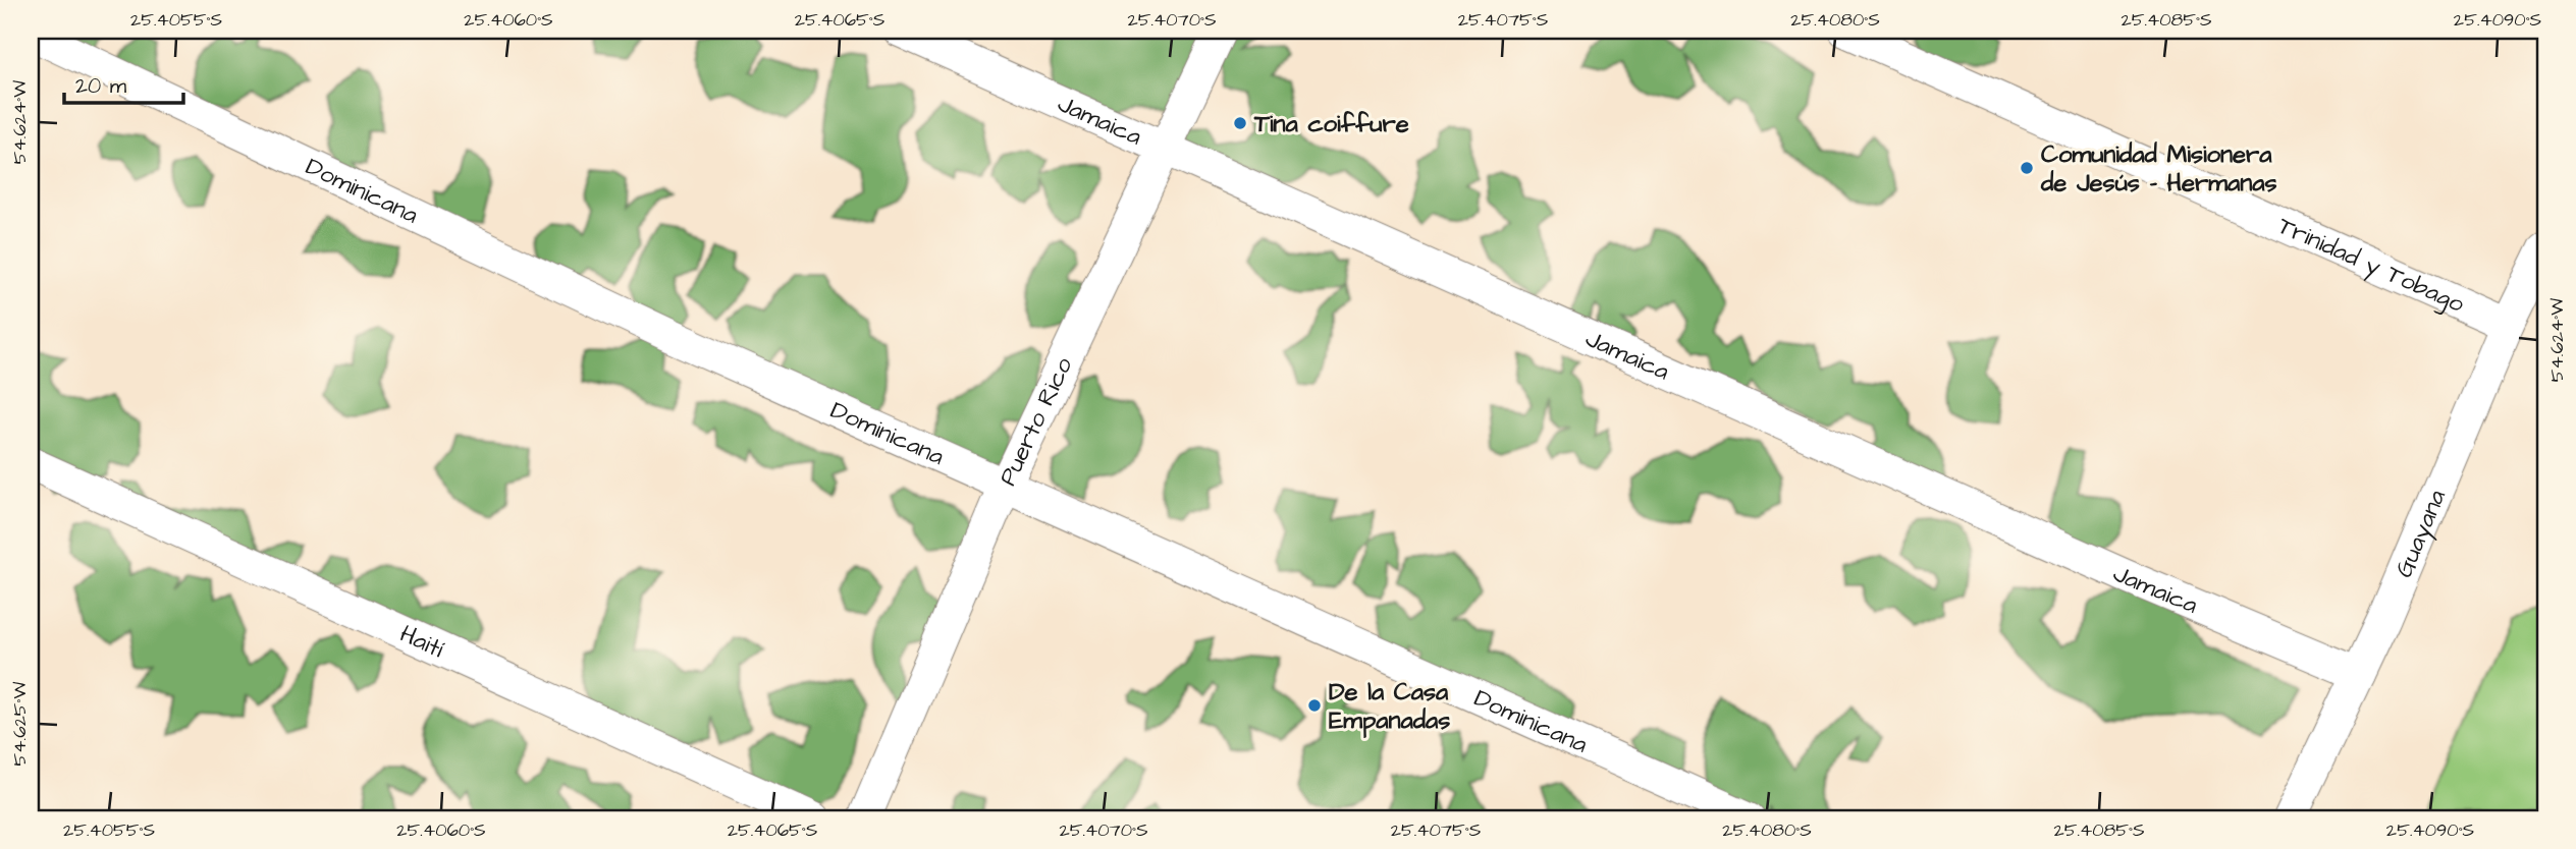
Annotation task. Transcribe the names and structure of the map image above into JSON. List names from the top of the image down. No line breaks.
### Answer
{"streets":{"street":["Jamaica","Dominicana","Trinidad y Tobago","Puerto Rico","Guayana","Haití"]},"crossings":[["Jamaica","Puerto Rico"],["Jamaica","Guayana"],["Dominicana","Puerto Rico"],["Trinidad y Tobago","Guayana"]],"places":["Tina coiffure","Comunidad Misionera de Jesús - Hermanas","De la Casa Empanadas"],"scale_bar":"20 m","coordinates":["25.4055°S","25.4060°S","25.4065°S","25.4070°S","25.4075°S","25.4080°S","25.4085°S","25.4090°S","54.624°W","54.625°W"]}
